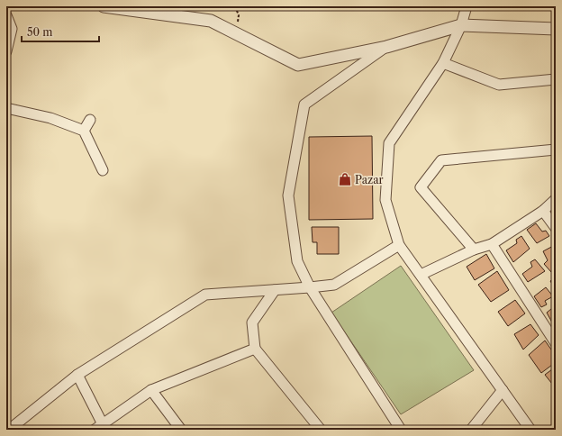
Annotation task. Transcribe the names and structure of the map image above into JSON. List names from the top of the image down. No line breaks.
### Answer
{"places":{"shop":["Pazar"]},"scale_bar":"50 m"}
